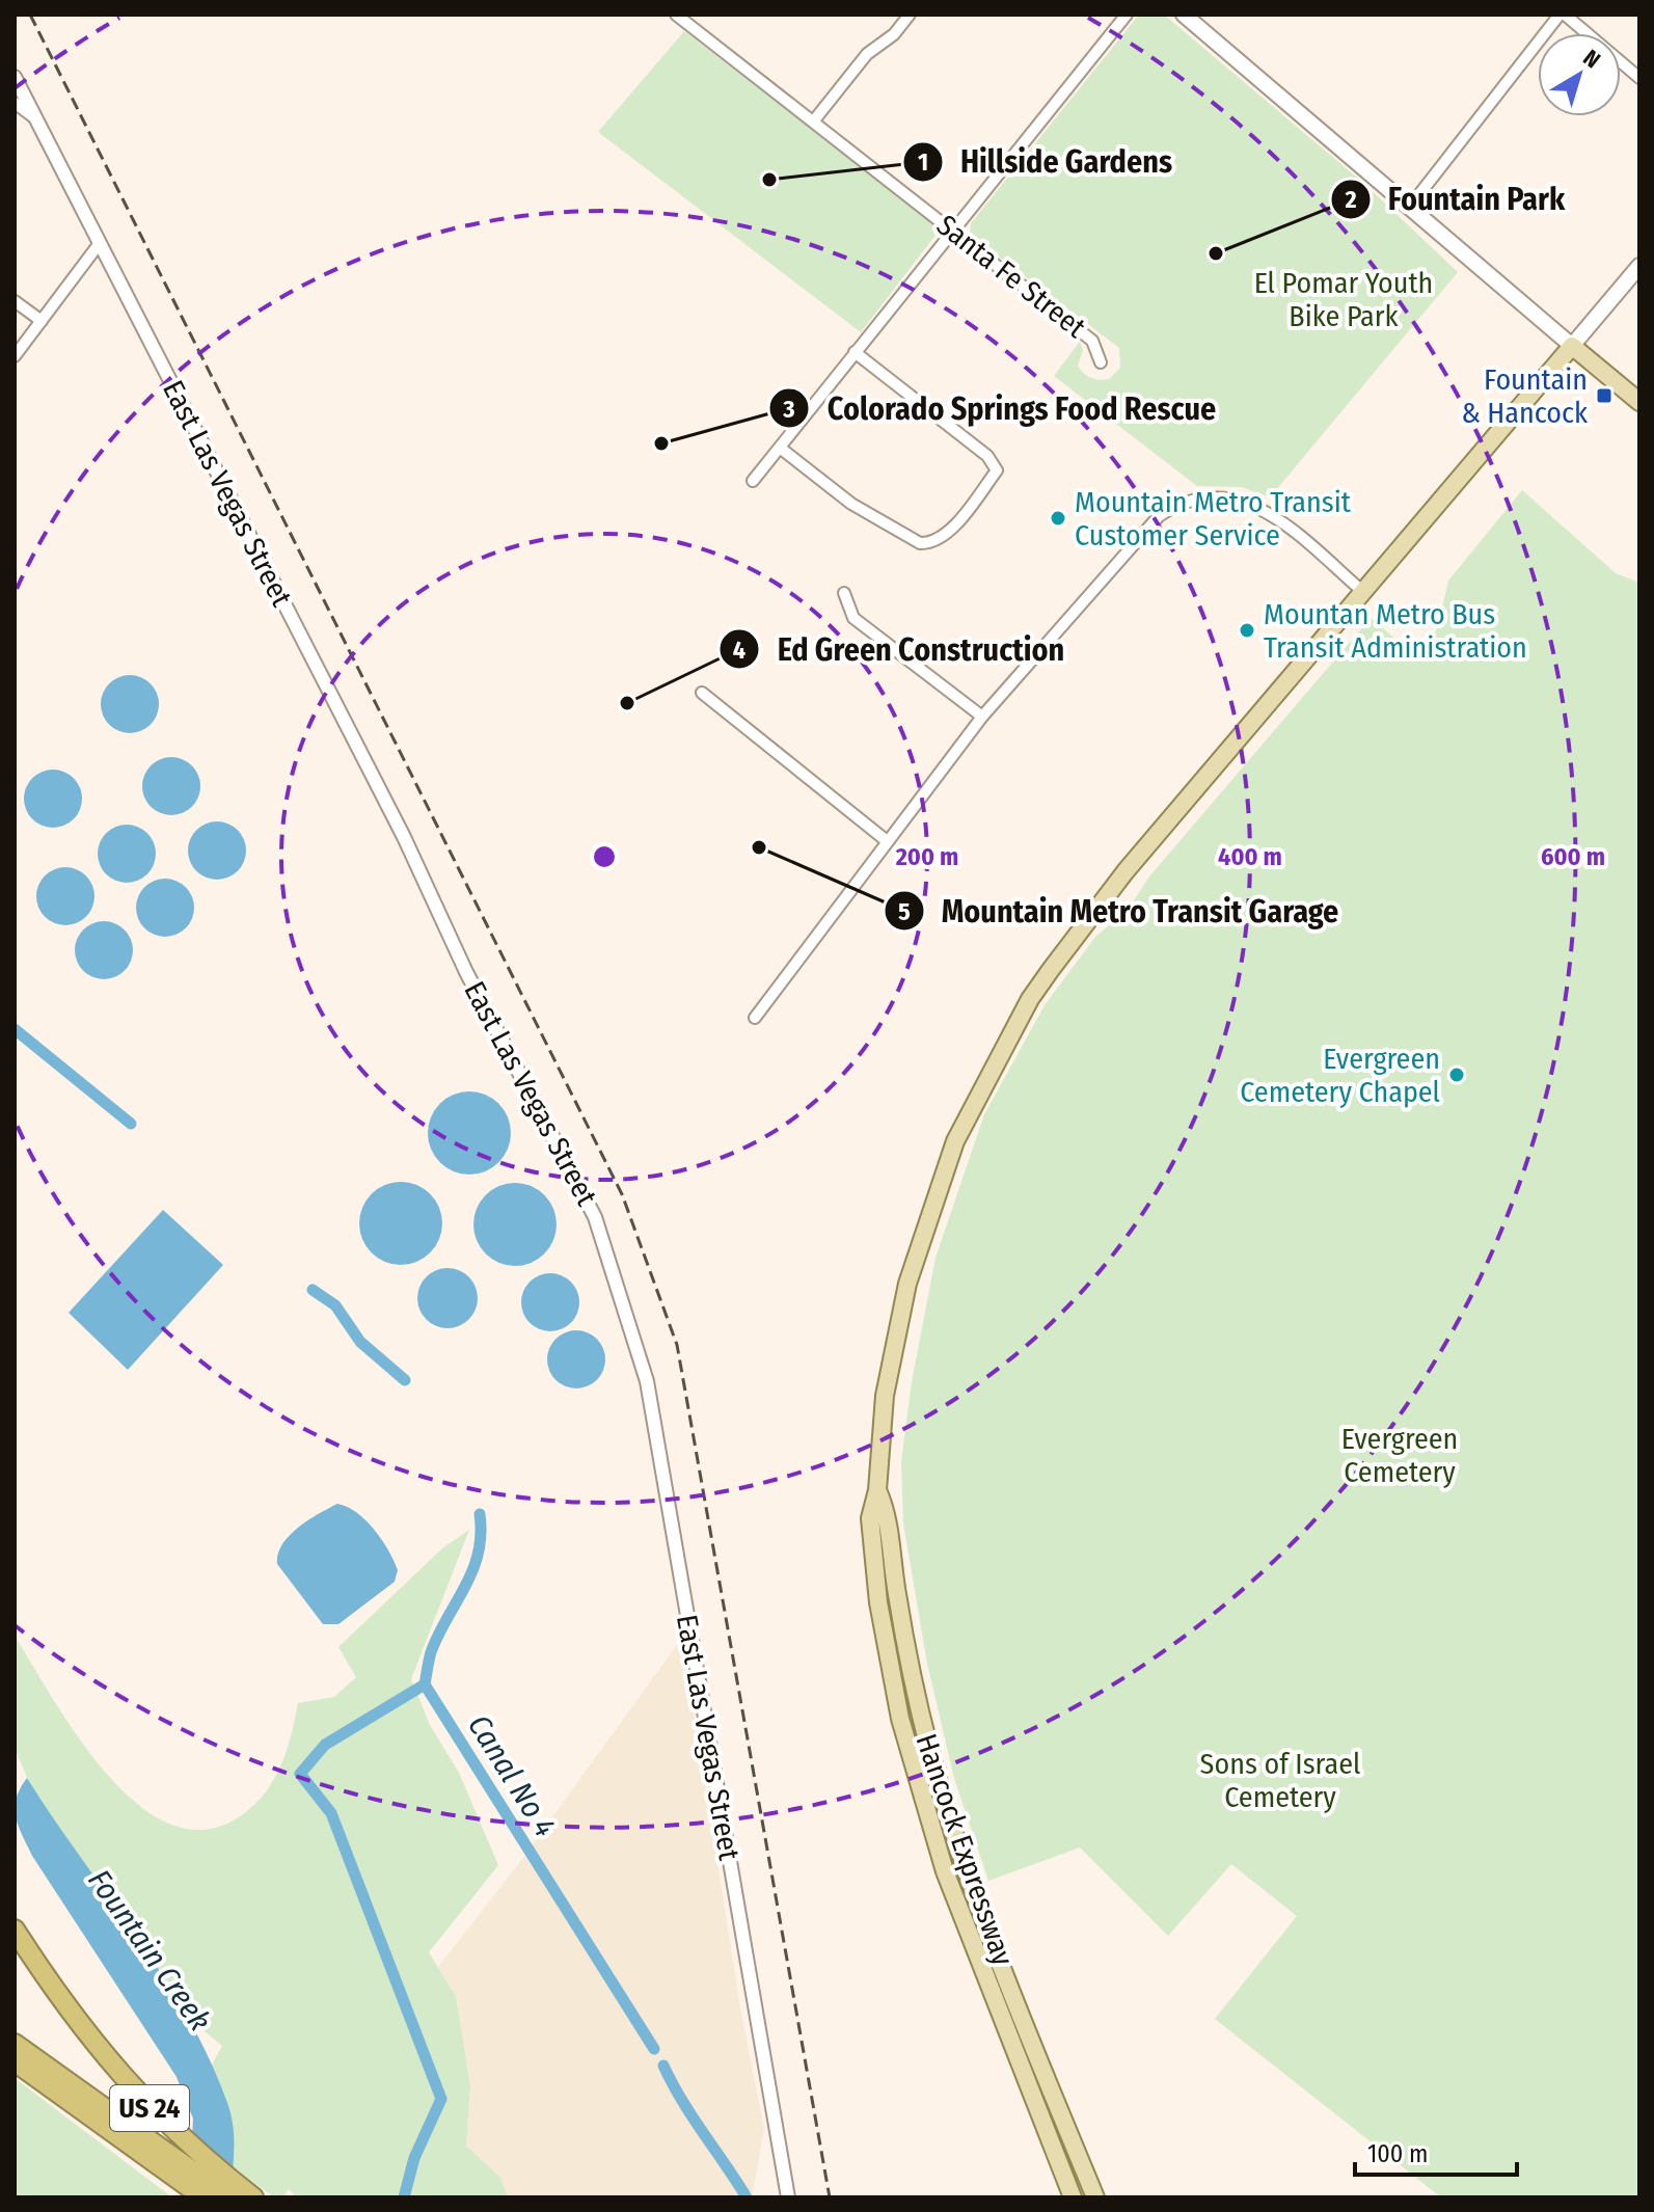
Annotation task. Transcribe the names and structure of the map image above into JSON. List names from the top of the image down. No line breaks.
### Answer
{"streets":{"highway":["US 24"],"main road":["Hancock Expressway"],"street":["Santa Fe Street","East Las Vegas Street"]},"water":["Canal No 4","Fountain Creek"],"parks":["El Pomar Youth Bike Park","Evergreen Cemetery","Sons of Israel Cemetery"],"places":{"other":["Hillside Gardens","Fountain Park","Colorado Springs Food Rescue","Mountain Metro Transit Customer Service","Mountan Metro Bus Transit Administration","Ed Green Construction","Mountain Metro Transit Garage","Evergreen Cemetery Chapel"],"transit":["Fountain & Hancock"]},"scale_bar":"100 m","north":"top right","rings":["200 m","400 m","600 m"]}
